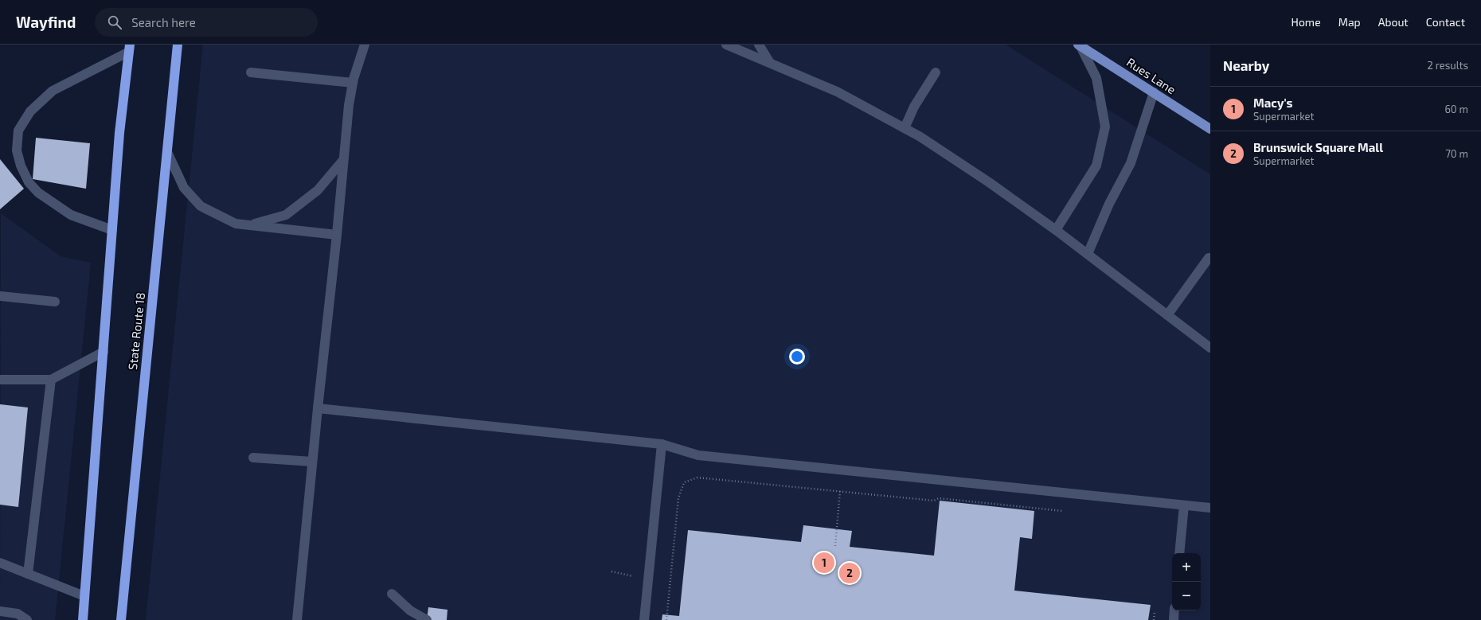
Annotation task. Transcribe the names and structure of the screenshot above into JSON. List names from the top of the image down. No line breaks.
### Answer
{"streets":{"highway":["State Route 18"],"main road":["Rues Lane"]},"page":{"header":"Wayfind","search":"Search here","nav":["Home","Map","About","Contact"],"heading":["Nearby","2 results"],"list":[{"mark":"1","name":"Macy's","note":"Supermarket","value":"60 m"},{"mark":"2","name":"Brunswick Square Mall","note":"Supermarket","value":"70 m"}],"pins":["1","2"],"map_buttons":["+","−"]}}
